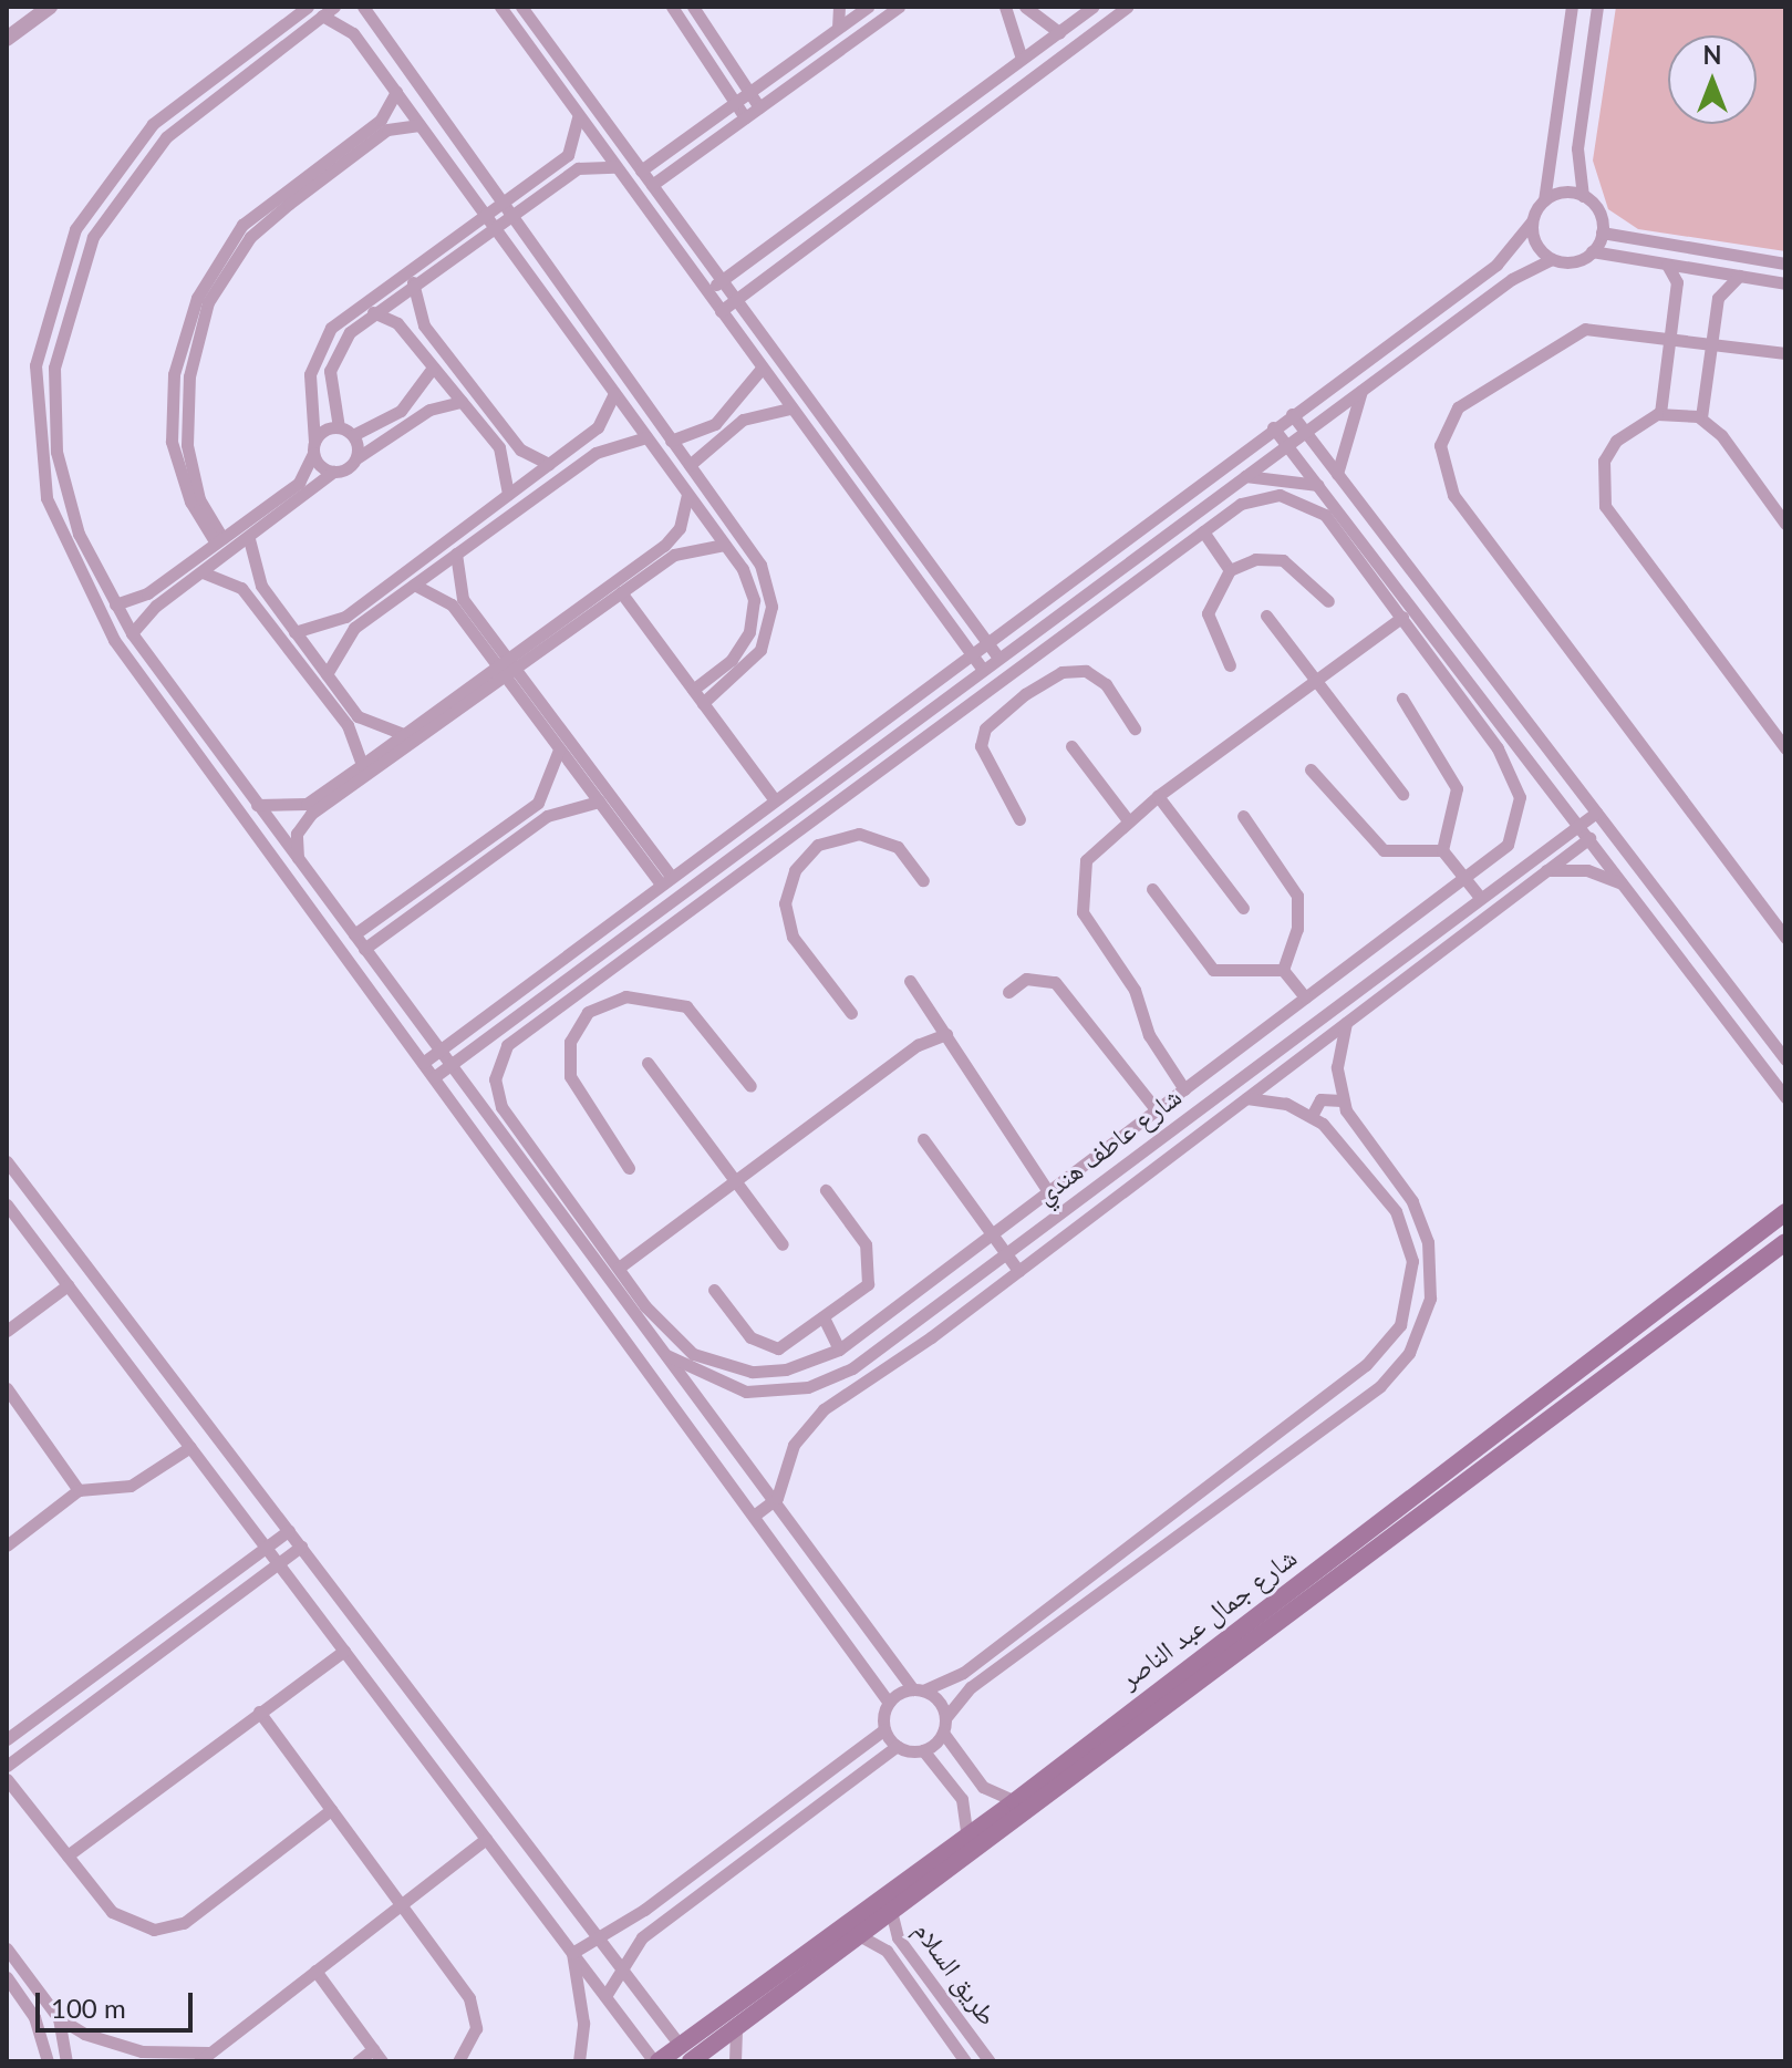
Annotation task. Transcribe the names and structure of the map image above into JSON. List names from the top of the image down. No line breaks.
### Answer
{"streets":{"main road":["شارع جمال عبد الناصر"],"street":["شارع عاطف هندي","طريق السلام"]},"crossings":[["شارع جمال عبد الناصر","طريق السلام"]],"scale_bar":"100 m","north":"top"}
